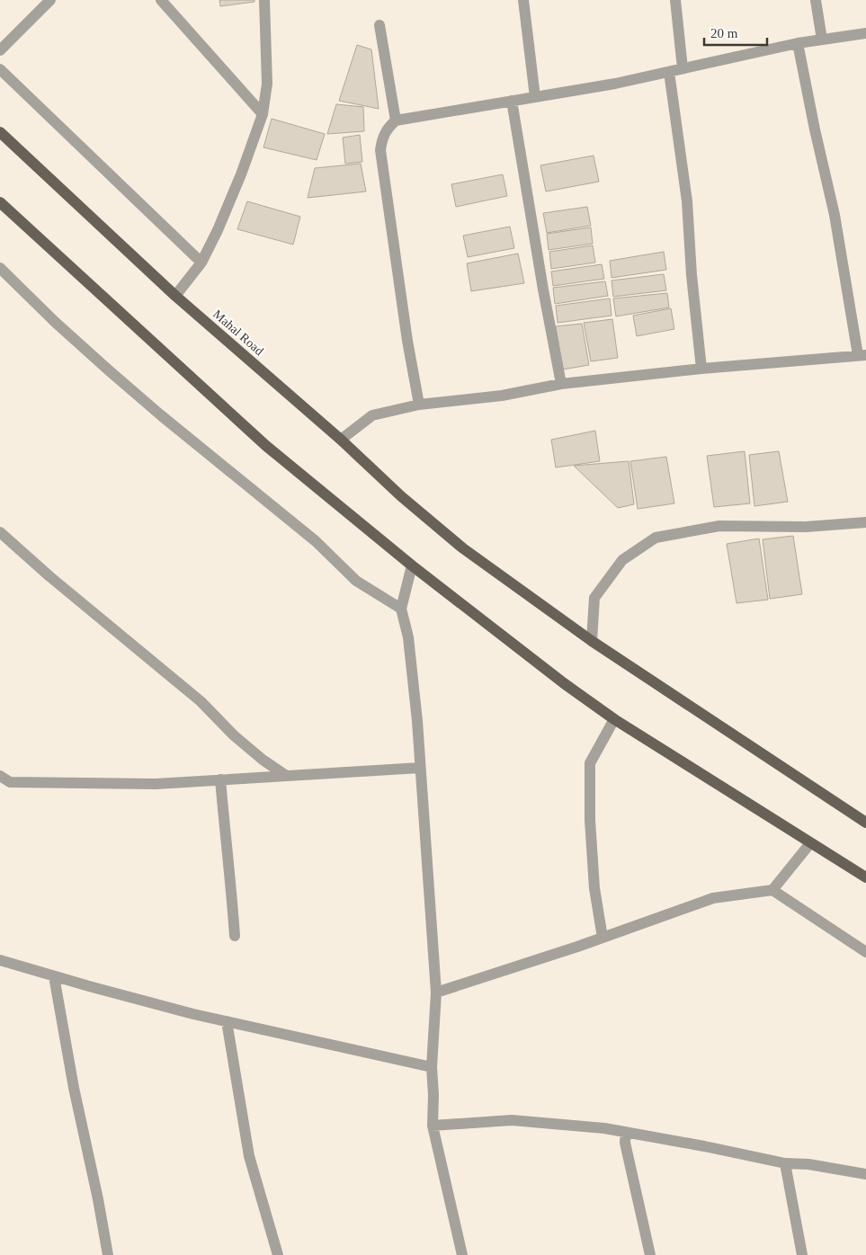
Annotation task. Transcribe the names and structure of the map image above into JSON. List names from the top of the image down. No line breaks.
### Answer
{"streets":{"main road":["Mahal Road"]},"scale_bar":"20 m"}
